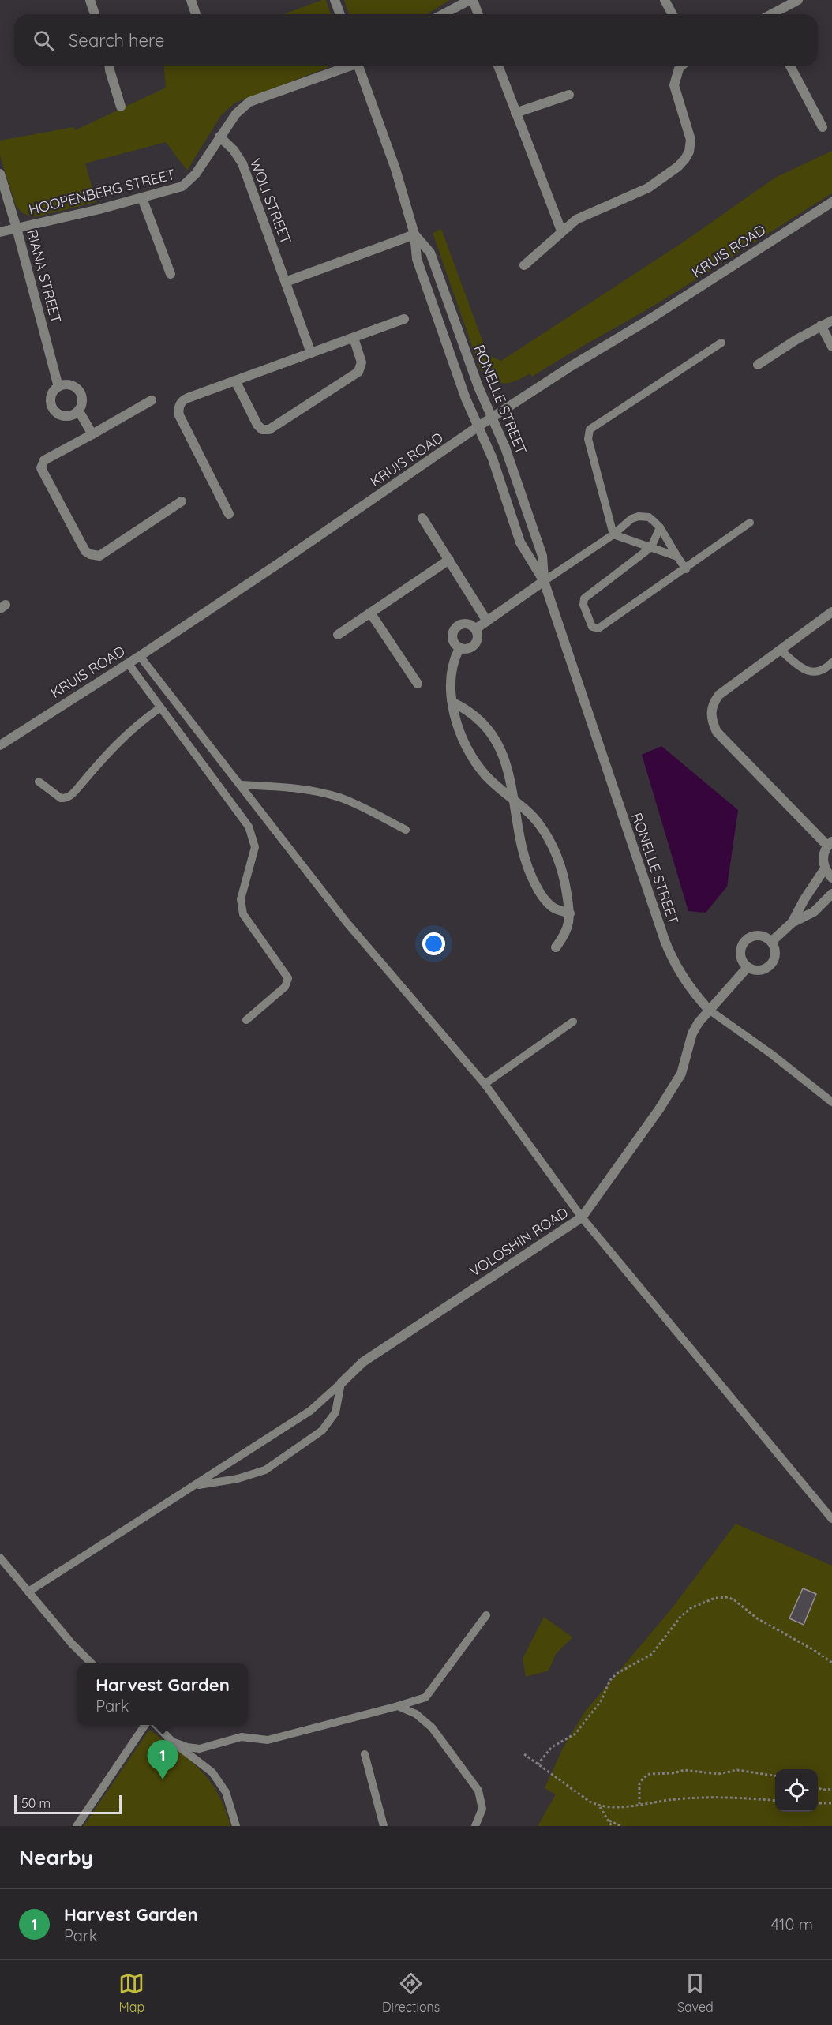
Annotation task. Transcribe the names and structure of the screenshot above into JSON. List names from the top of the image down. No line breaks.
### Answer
{"streets":{"street":["HOOPENBERG STREET","WOLI STREET","KRUIS ROAD","RIANA STREET","RONELLE STREET","VOLOSHIN ROAD"]},"crossings":[["HOOPENBERG STREET","WOLI STREET"],["HOOPENBERG STREET","RIANA STREET"],["KRUIS ROAD","RONELLE STREET"],["RONELLE STREET","VOLOSHIN ROAD"]],"scale_bar":"50 m","page":{"search":"Search here","popup":["Harvest Garden","Park"],"pins":"1","scale":"50 m","heading":"Nearby","list":[{"mark":"1","name":"Harvest Garden","note":"Park","value":"410 m"}],"nav":["Map","Directions","Saved"]}}
